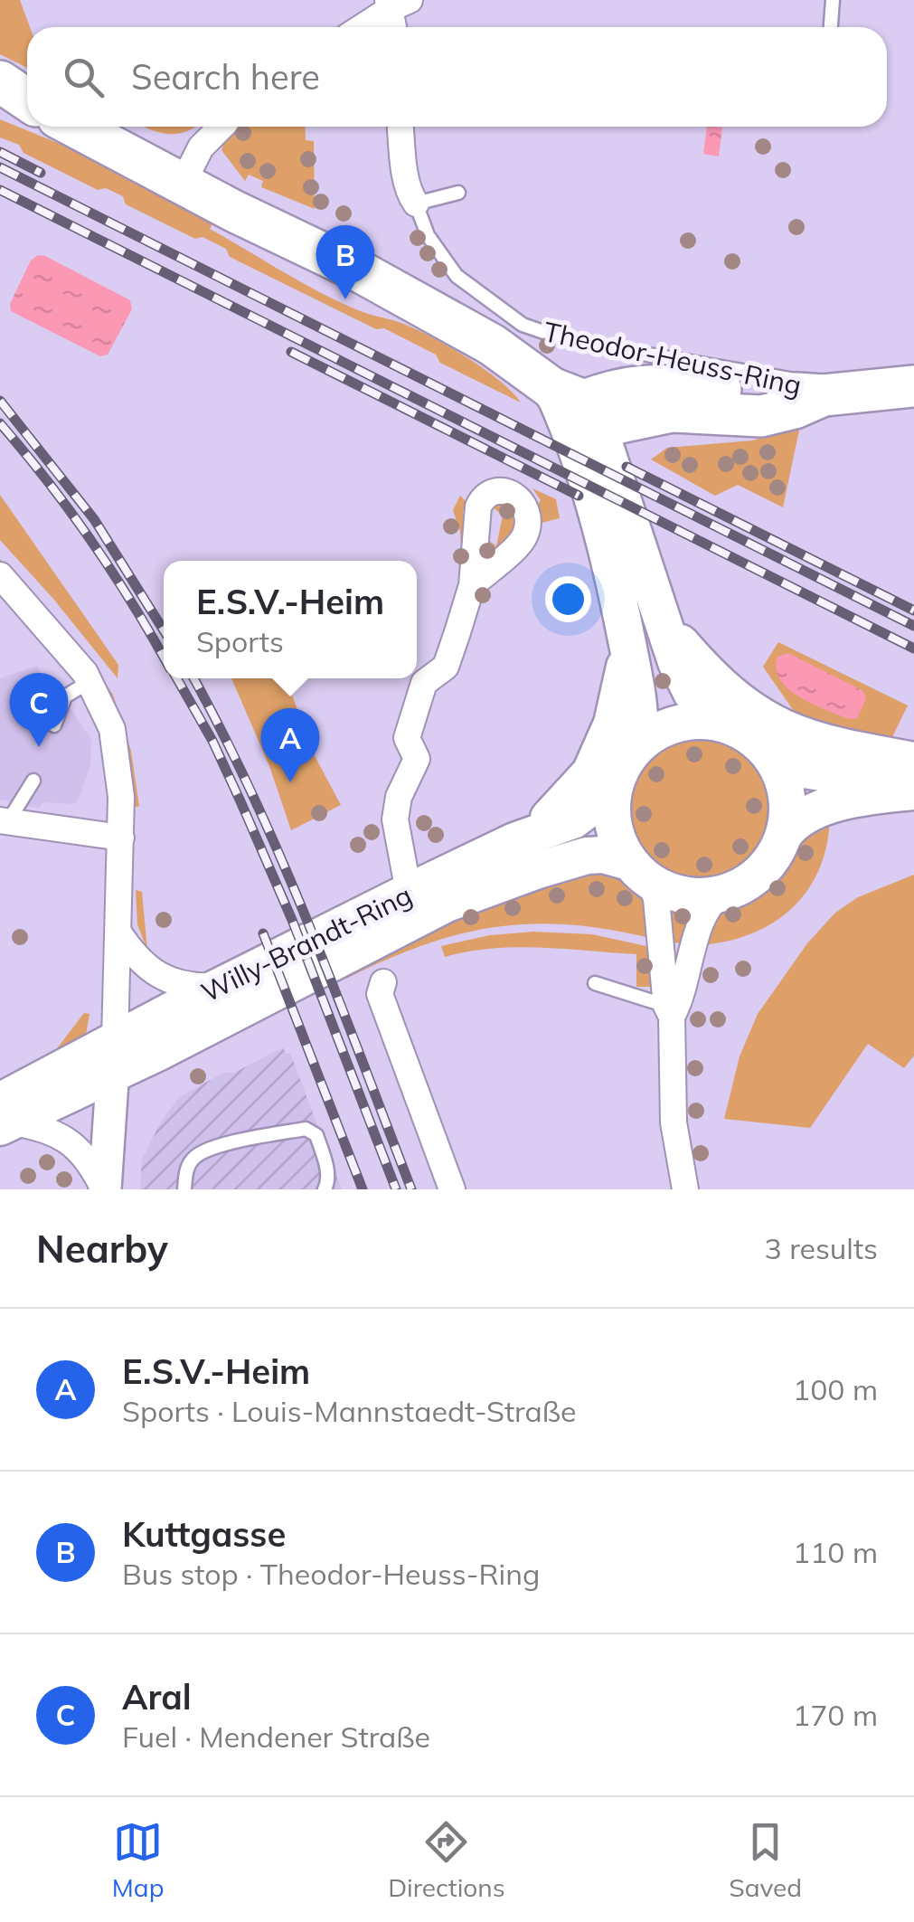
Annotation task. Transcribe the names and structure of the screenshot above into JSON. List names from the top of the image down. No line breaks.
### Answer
{"streets":{"main road":["Theodor-Heuss-Ring","Willy-Brandt-Ring"]},"page":{"search":"Search here","pins":["B","C","A"],"popup":["E.S.V.-Heim","Sports"],"heading":["Nearby","3 results"],"list":[{"mark":"A","name":"E.S.V.-Heim","note":"Sports · Louis-Mannstaedt-Straße","value":"100 m"},{"mark":"B","name":"Kuttgasse","note":"Bus stop · Theodor-Heuss-Ring","value":"110 m"},{"mark":"C","name":"Aral","note":"Fuel · Mendener Straße","value":"170 m"}],"nav":["Map","Directions","Saved"]}}
